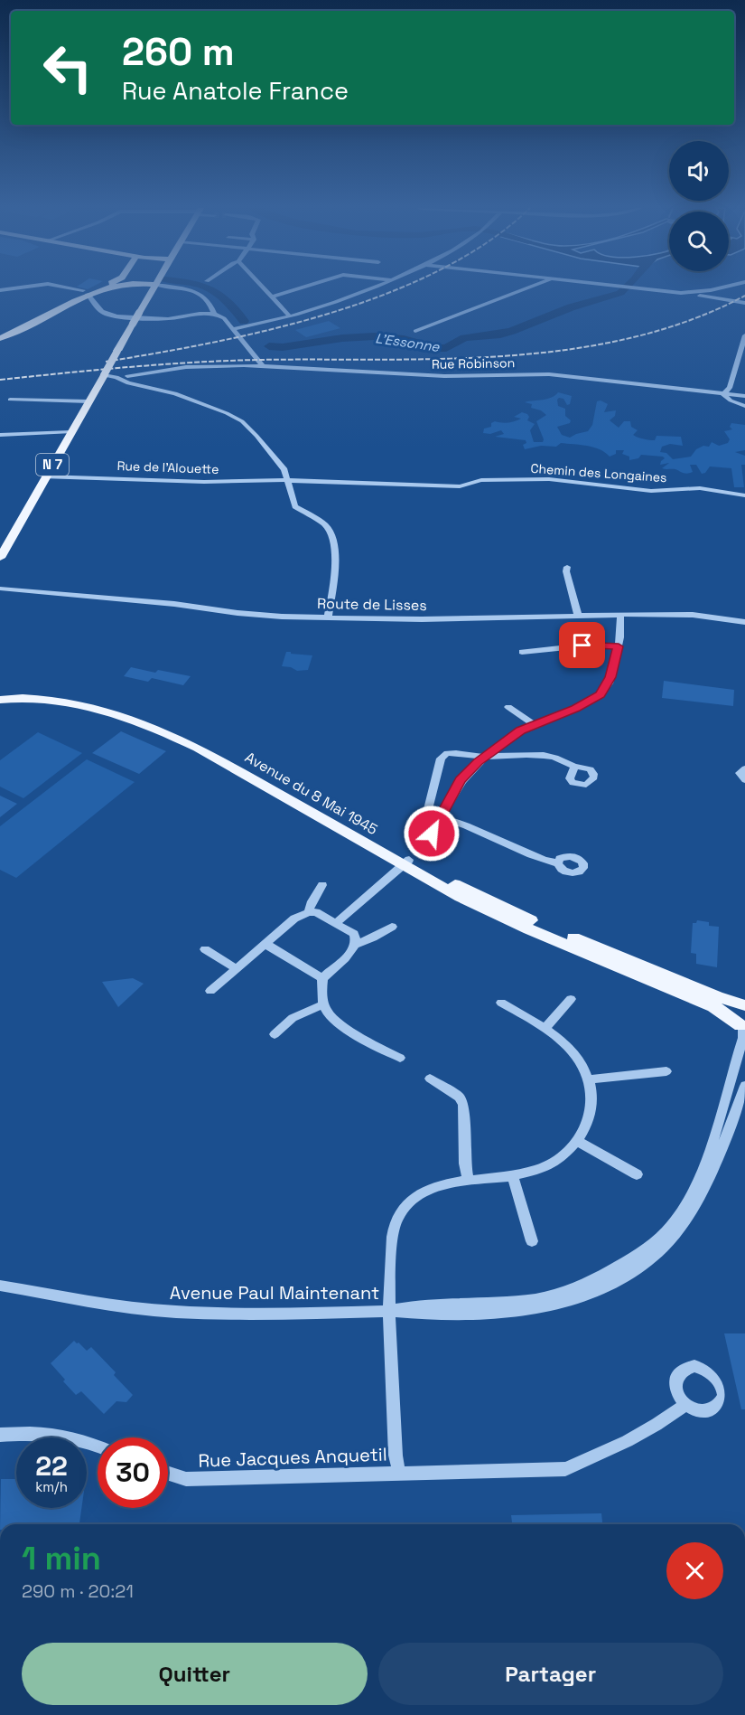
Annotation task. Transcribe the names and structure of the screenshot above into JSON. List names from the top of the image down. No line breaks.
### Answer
{"streets":{"main road":["N 7","Avenue du 8 Mai 1945"],"street":["Rue Robinson","Rue de l'Alouette","Chemin des Longaines","Route de Lisses","Avenue Paul Maintenant","Rue Jacques Anquetil"]},"crossings":[["N 7","Rue de l'Alouette"],["Rue de l'Alouette","Chemin des Longaines"],["Avenue du 8 Mai 1945","Avenue Paul Maintenant"],["Avenue Paul Maintenant","Rue Jacques Anquetil"]],"water":["L'Essonne"],"page":{"turn":["260 m","Rue Anatole France"],"speed":"22 km/h","limit":"30","heading":["1 min","290 m · 20:21"],"buttons":["Quitter","Partager"]}}
